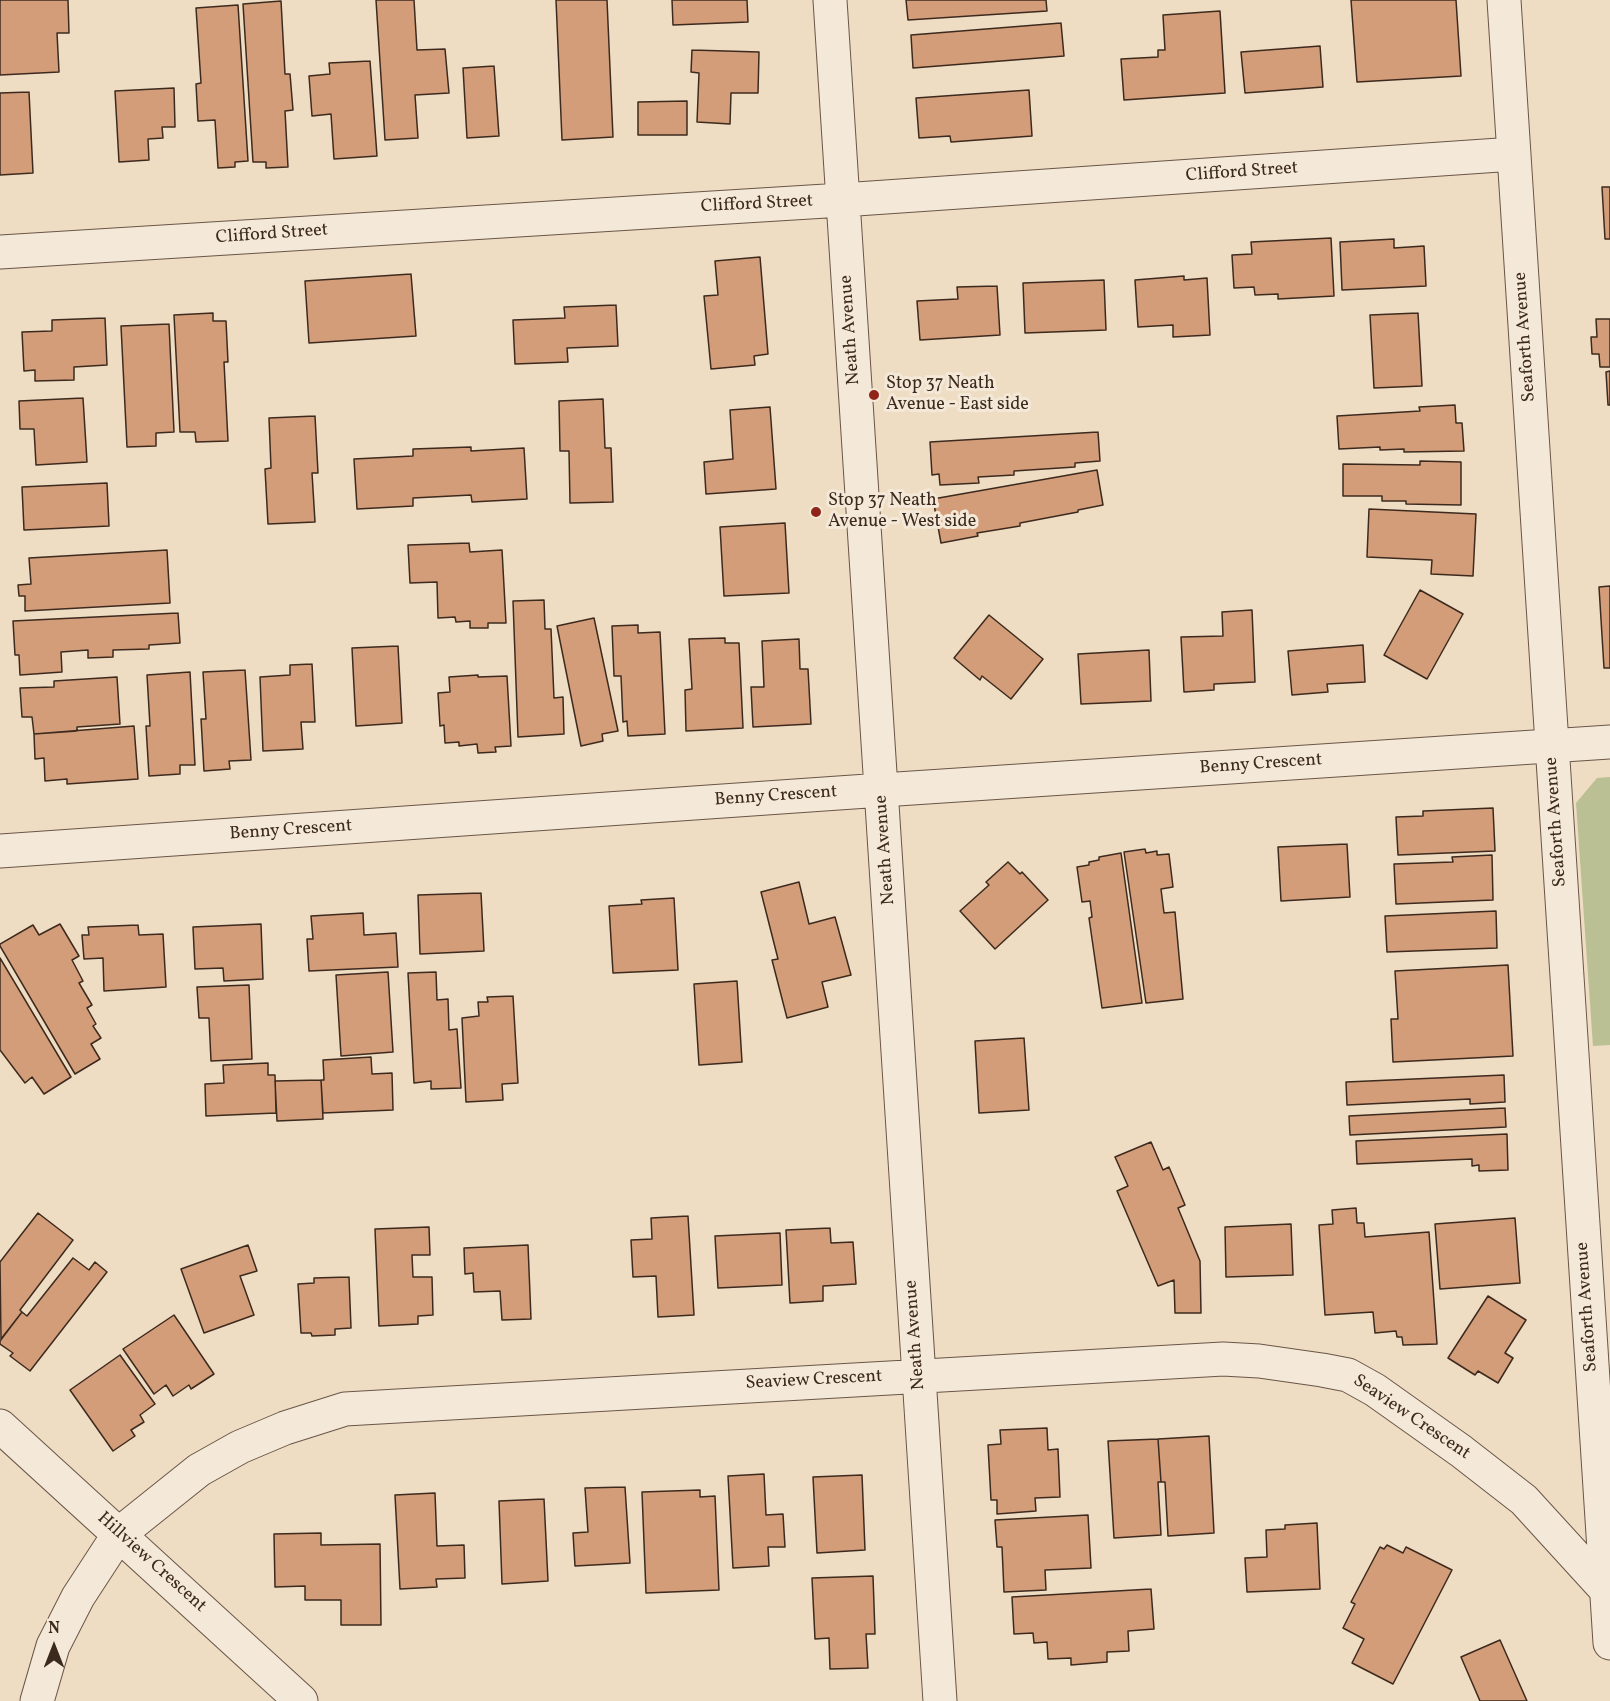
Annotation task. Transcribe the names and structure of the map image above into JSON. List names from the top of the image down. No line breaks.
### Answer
{"streets":{"street":["Clifford Street","Neath Avenue","Seaforth Avenue","Benny Crescent","Seaview Crescent","Hillview Crescent"]},"crossings":[["Clifford Street","Neath Avenue"],["Clifford Street","Seaforth Avenue"],["Neath Avenue","Benny Crescent"],["Neath Avenue","Seaview Crescent"],["Seaforth Avenue","Benny Crescent"],["Seaforth Avenue","Seaview Crescent"],["Seaview Crescent","Hillview Crescent"]],"places":["Stop 37 Neath Avenue - East side","Stop 37 Neath Avenue - West side"],"north":"top"}
